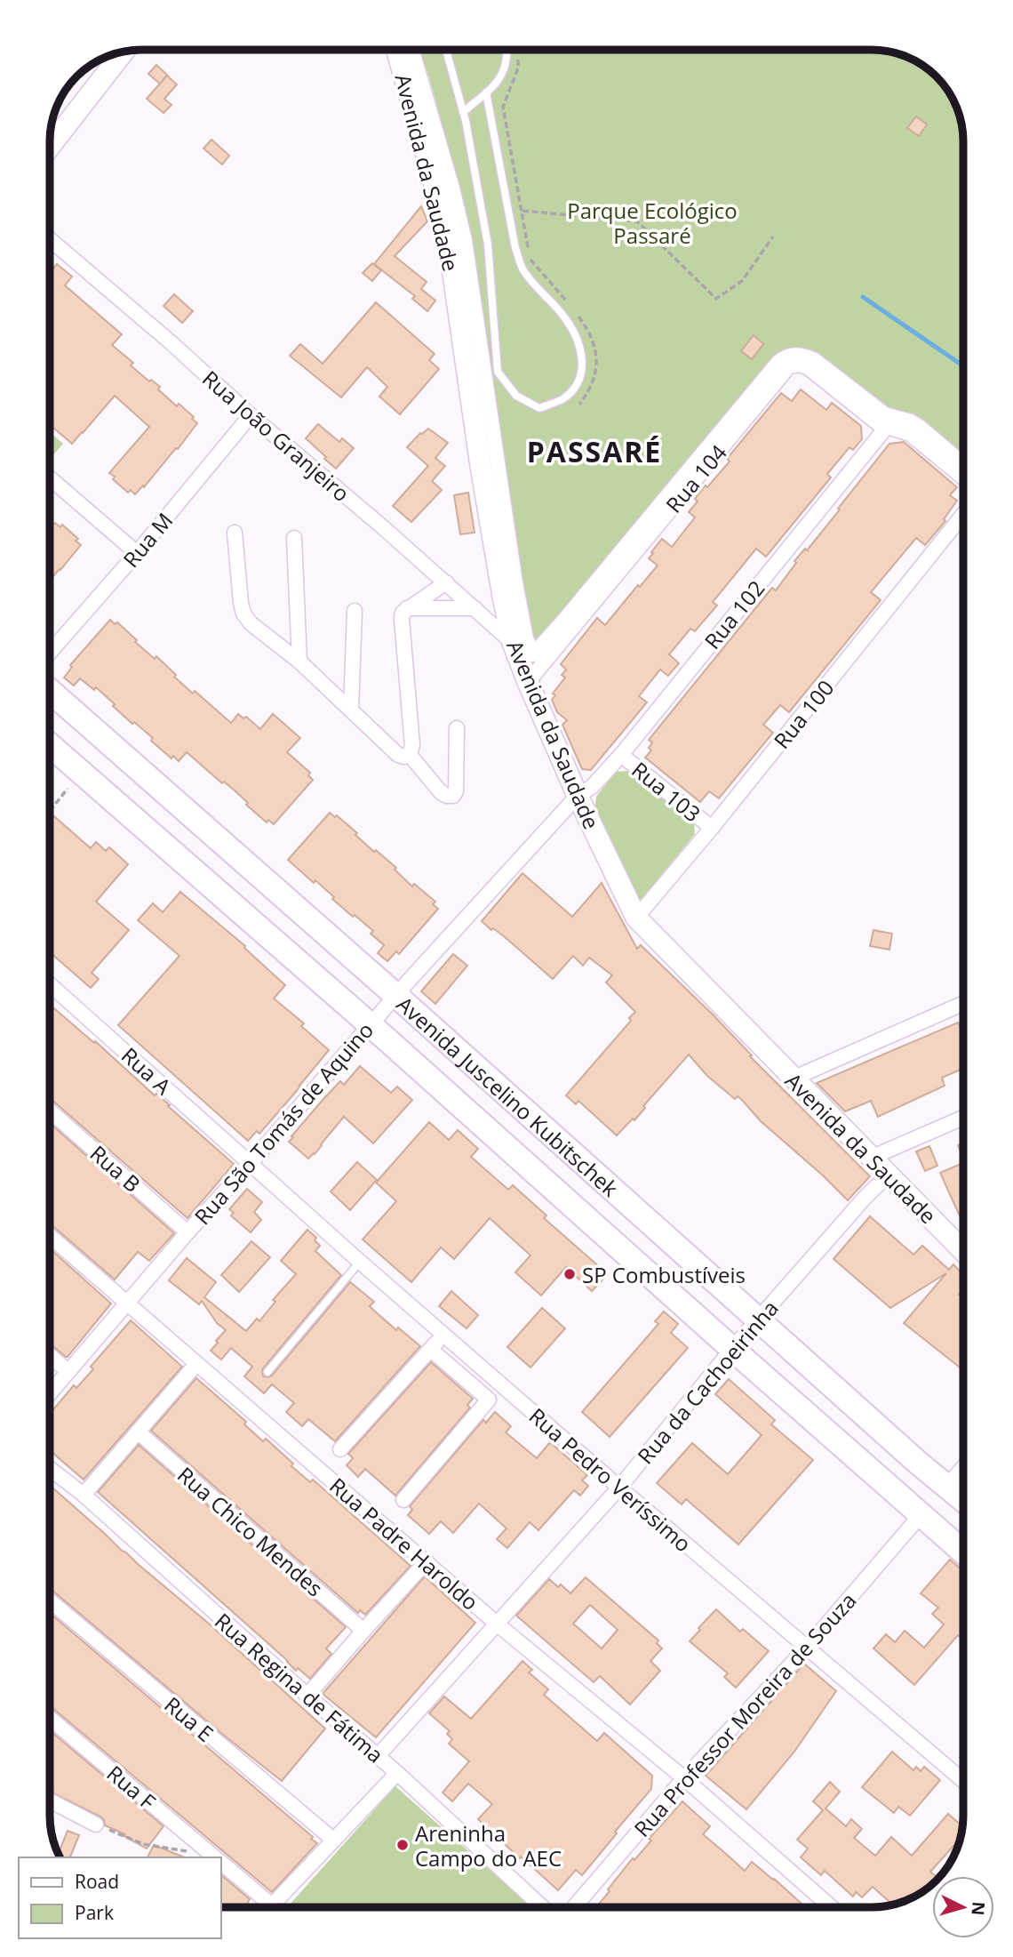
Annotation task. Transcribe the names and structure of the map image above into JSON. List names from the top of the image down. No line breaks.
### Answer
{"streets":{"main road":["Avenida Juscelino Kubitschek"],"street":["Avenida da Saudade","Rua João Granjeiro","Rua 104","Rua M","Rua 102","Rua 100","Rua 103","Rua A","Rua São Tomás de Aquino","Rua B","Rua da Cachoeirinha","Rua Pedro Veríssimo","Rua Chico Mendes","Rua Padre Haroldo","Rua Regina de Fátima","Rua Professor Moreira de Souza","Rua E","Rua F"]},"crossings":[["Avenida da Saudade","Rua João Granjeiro"],["Avenida da Saudade","Rua 104"],["Avenida da Saudade","Rua 102"],["Avenida da Saudade","Rua 100"],["Avenida da Saudade","Rua São Tomás de Aquino"],["Avenida da Saudade","Rua da Cachoeirinha"],["Rua João Granjeiro","Rua M"],["Rua 104","Rua 102"],["Rua 102","Rua 103"],["Rua 102","Rua São Tomás de Aquino"],["Rua 100","Rua 103"],["Rua A","Rua São Tomás de Aquino"],["Rua A","Rua Pedro Veríssimo"],["Avenida Juscelino Kubitschek","Rua São Tomás de Aquino"],["Avenida Juscelino Kubitschek","Rua da Cachoeirinha"],["Avenida Juscelino Kubitschek","Rua Professor Moreira de Souza"],["Rua São Tomás de Aquino","Rua B"],["Rua São Tomás de Aquino","Rua Pedro Veríssimo"],["Rua São Tomás de Aquino","Rua Padre Haroldo"],["Rua da Cachoeirinha","Rua Pedro Veríssimo"],["Rua da Cachoeirinha","Rua Padre Haroldo"],["Rua da Cachoeirinha","Rua Regina de Fátima"],["Rua Pedro Veríssimo","Rua Professor Moreira de Souza"],["Rua Padre Haroldo","Rua Professor Moreira de Souza"]],"districts":["PASSARÉ"],"parks":["Parque Ecológico Passaré"],"places":["SP Combustíveis","Areninha Campo do AEC"],"legend":["Road","Park"],"north":"right"}
